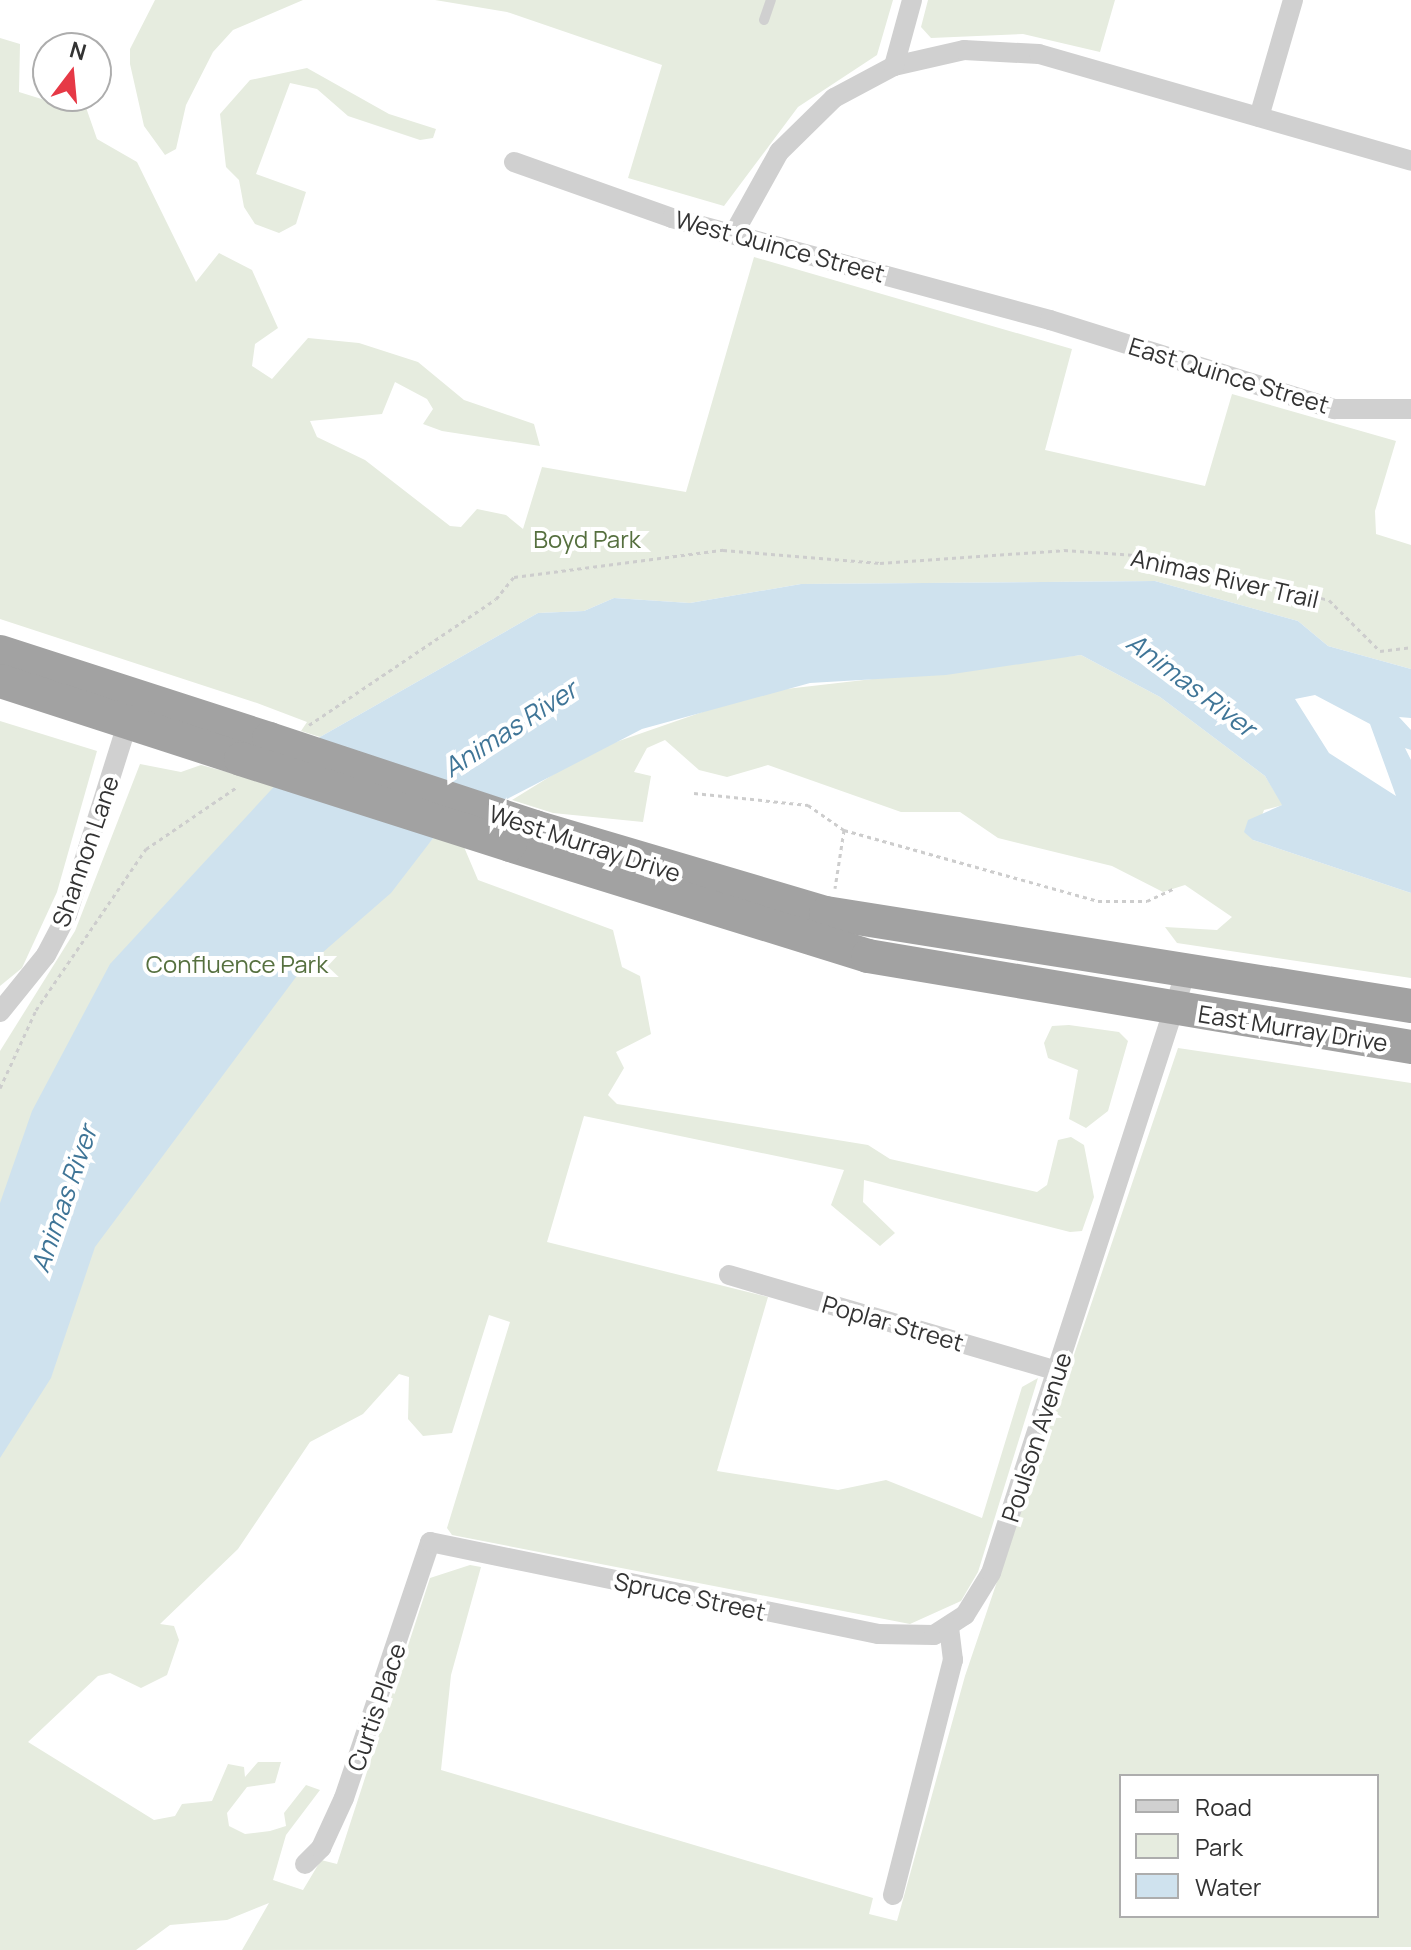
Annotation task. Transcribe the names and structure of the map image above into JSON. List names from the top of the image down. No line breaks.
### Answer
{"streets":{"highway":["West Murray Drive","East Murray Drive"],"street":["West Quince Street","East Quince Street","Shannon Lane","Poplar Street","Poulson Avenue","Spruce Street","Curtis Place"],"path":["Animas River Trail"]},"crossings":[["West Quince Street","East Quince Street"],["West Murray Drive","Shannon Lane"],["West Murray Drive","East Murray Drive"],["West Murray Drive","Poulson Avenue"],["East Murray Drive","Poulson Avenue"],["Poplar Street","Poulson Avenue"],["Poulson Avenue","Spruce Street"],["Spruce Street","Curtis Place"]],"water":["Animas River"],"parks":["Boyd Park","Confluence Park"],"legend":["Road","Park","Water"],"north":"top"}
